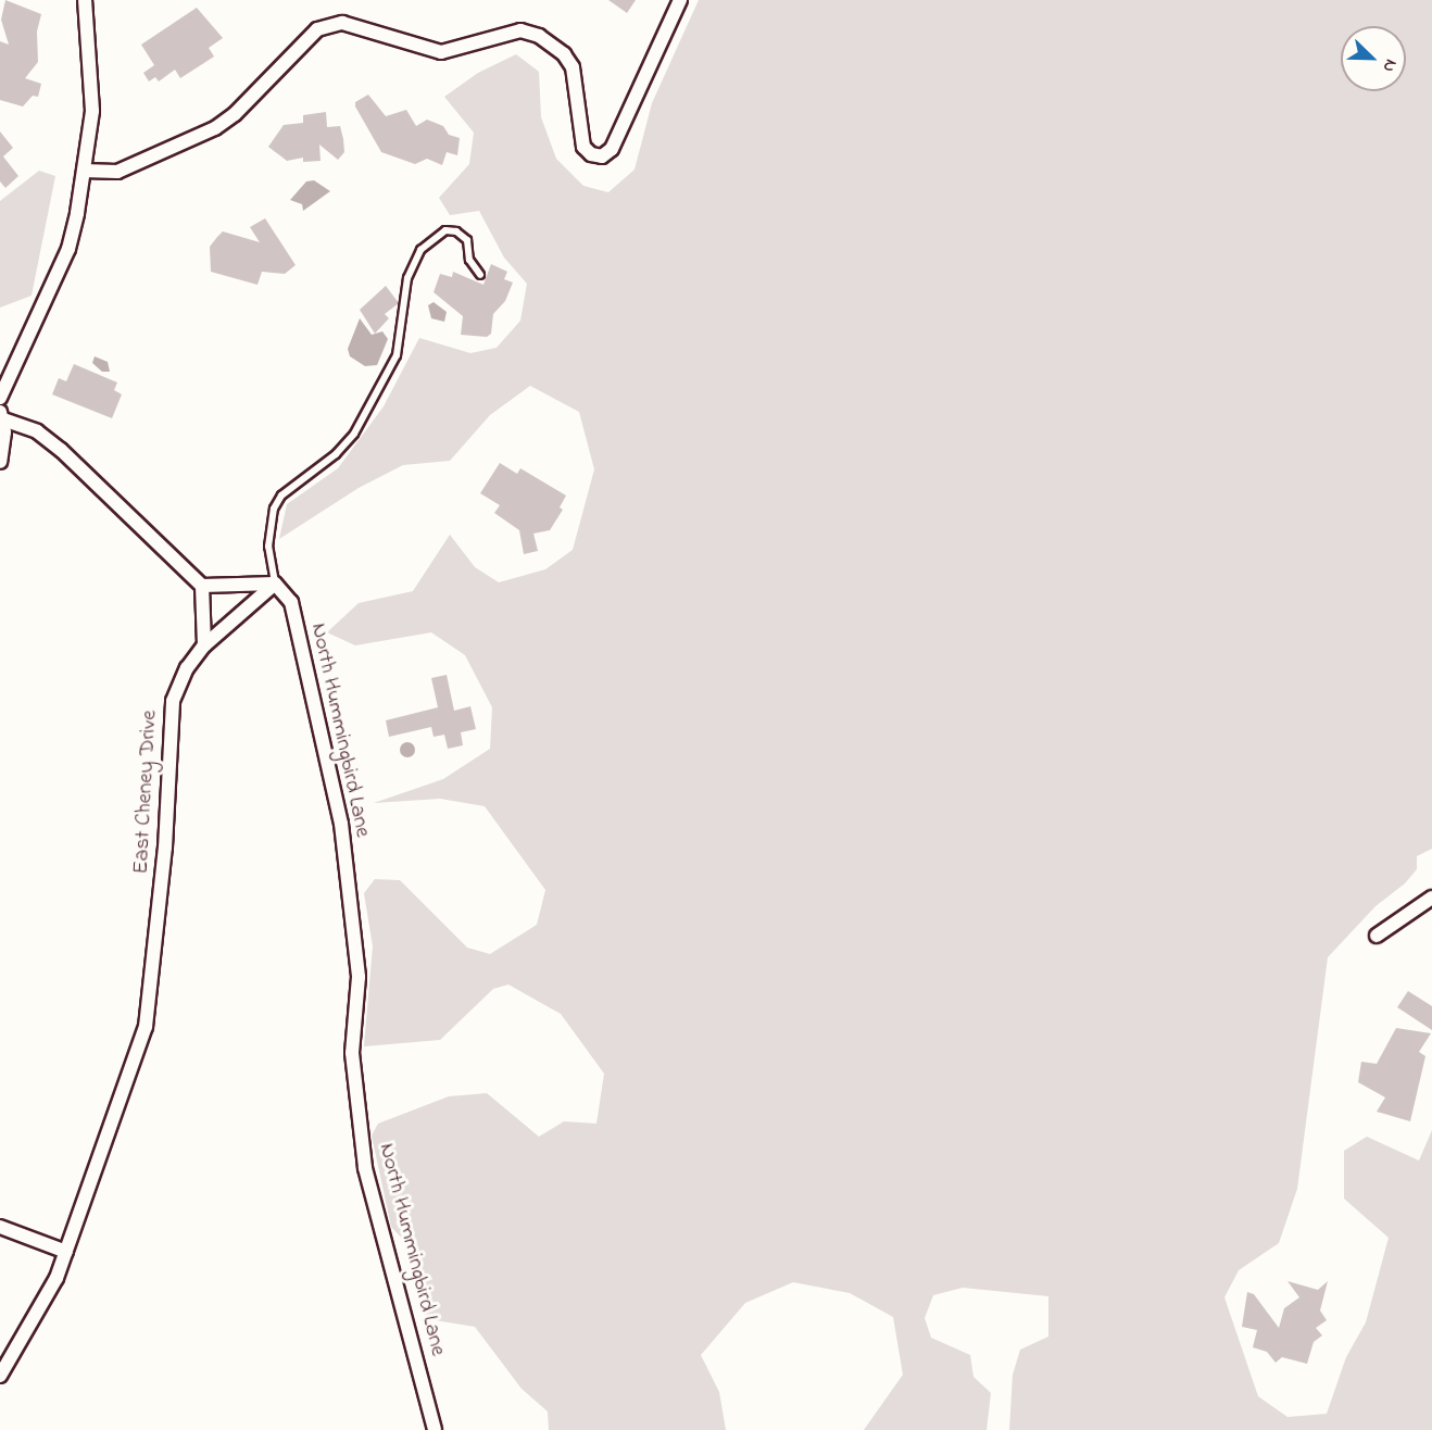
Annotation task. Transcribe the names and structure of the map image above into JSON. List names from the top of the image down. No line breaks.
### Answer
{"streets":{"street":["North Hummingbird Lane","East Cheney Drive"]},"crossings":[["North Hummingbird Lane","East Cheney Drive"]],"north":"bottom right"}
